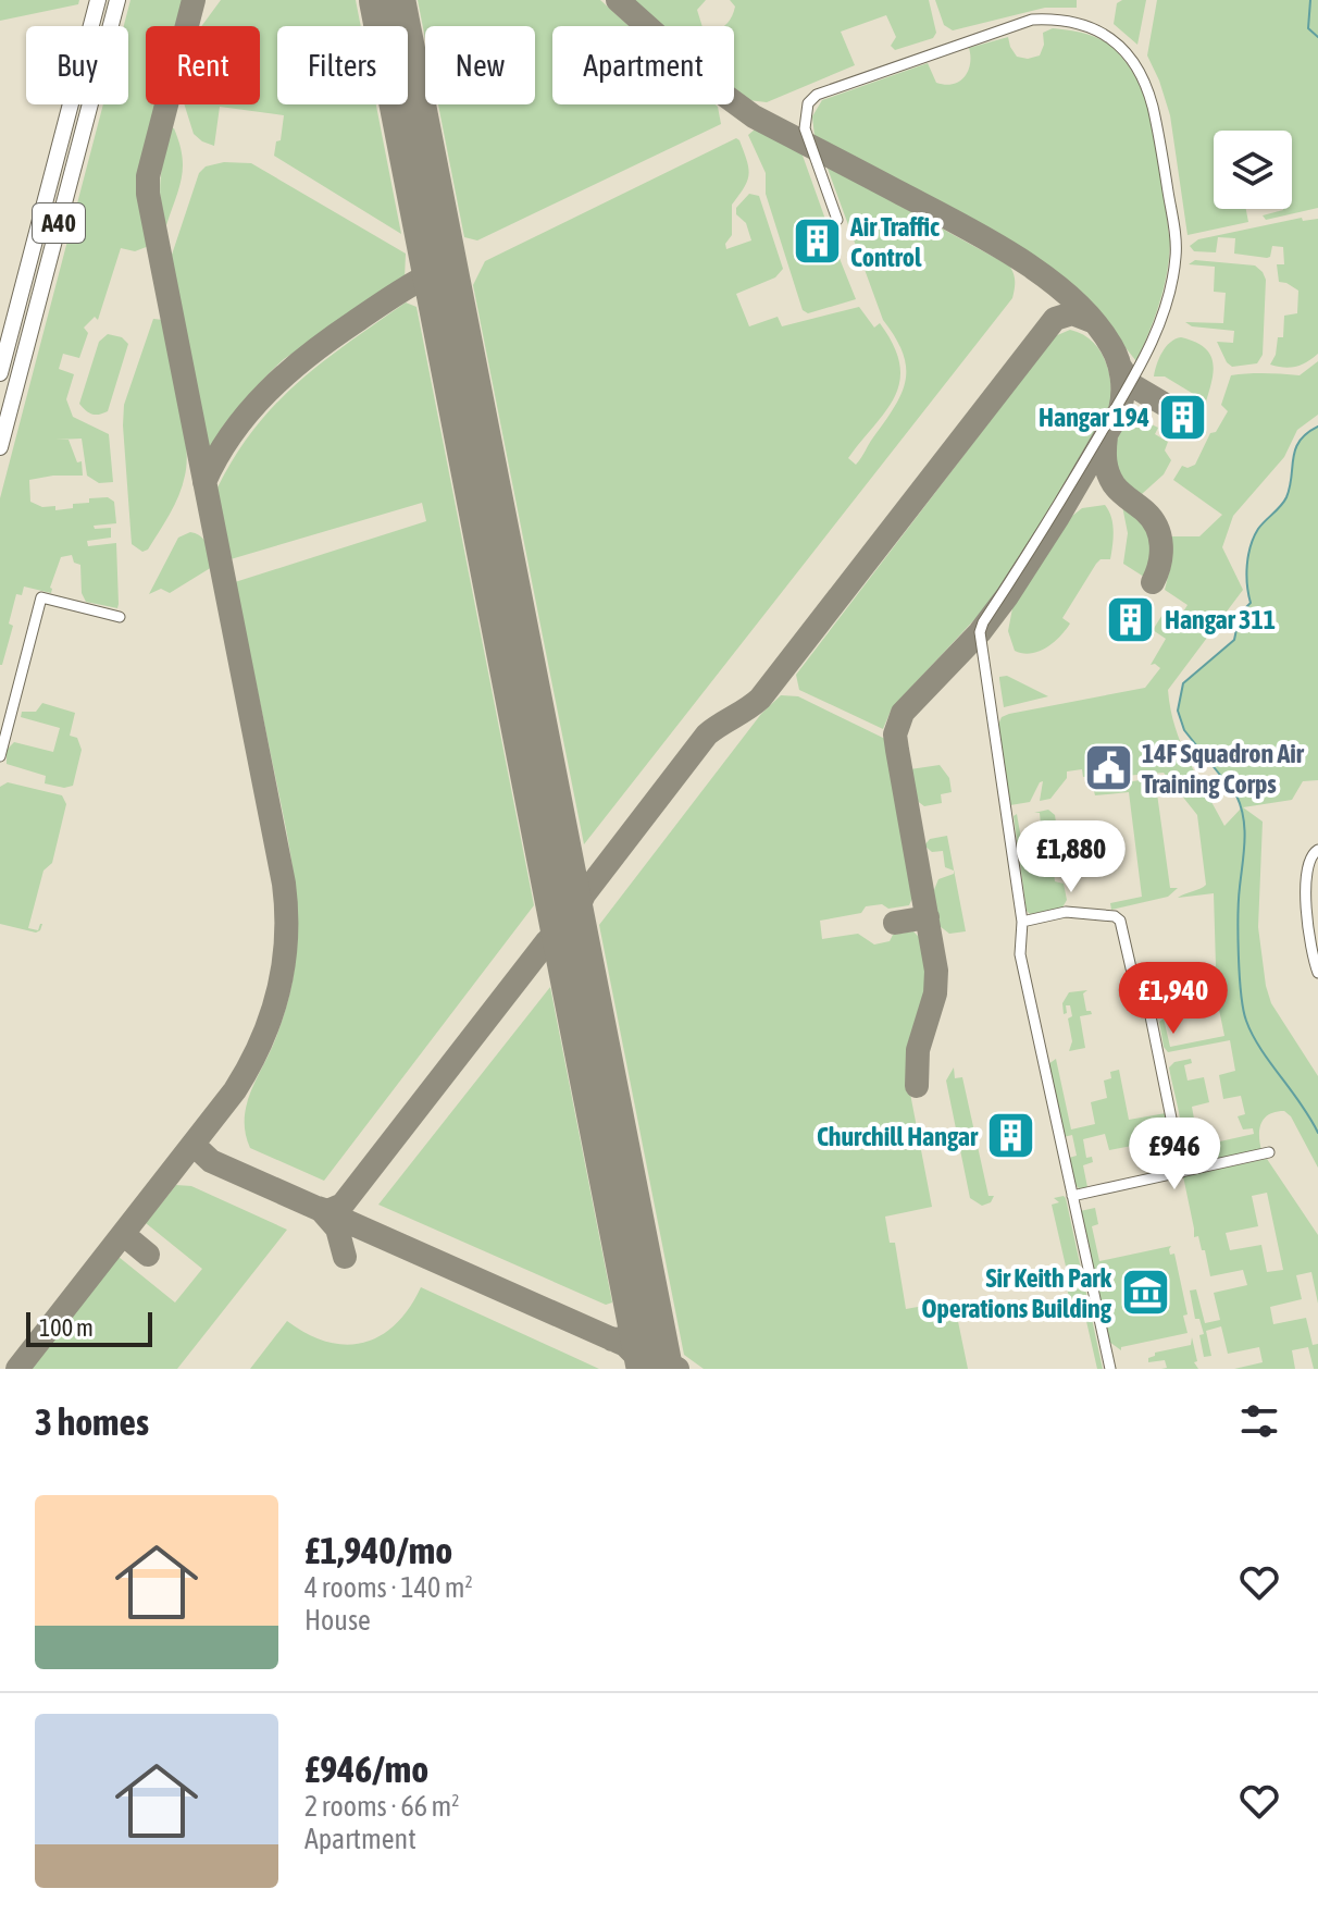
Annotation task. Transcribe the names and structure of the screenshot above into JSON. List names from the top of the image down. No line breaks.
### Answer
{"streets":{"highway":["A40"]},"places":{"building":["Air Traffic Control","Hangar 194","Hangar 311","Churchill Hangar"],"public building":["14F Squadron Air Training Corps"],"museum":["Sir Keith Park Operations Building"]},"scale_bar":"100 m","page":{"chip":["Buy","Rent","Filters","New","Apartment"],"price":["£1,880","£1,940","£946"],"scale":"100 m","heading":"3 homes","list":[{"name":"£1,940/mo","note":"4 rooms · 140 m² · House"},{"name":"£946/mo","note":"2 rooms · 66 m² · Apartment"}]}}
